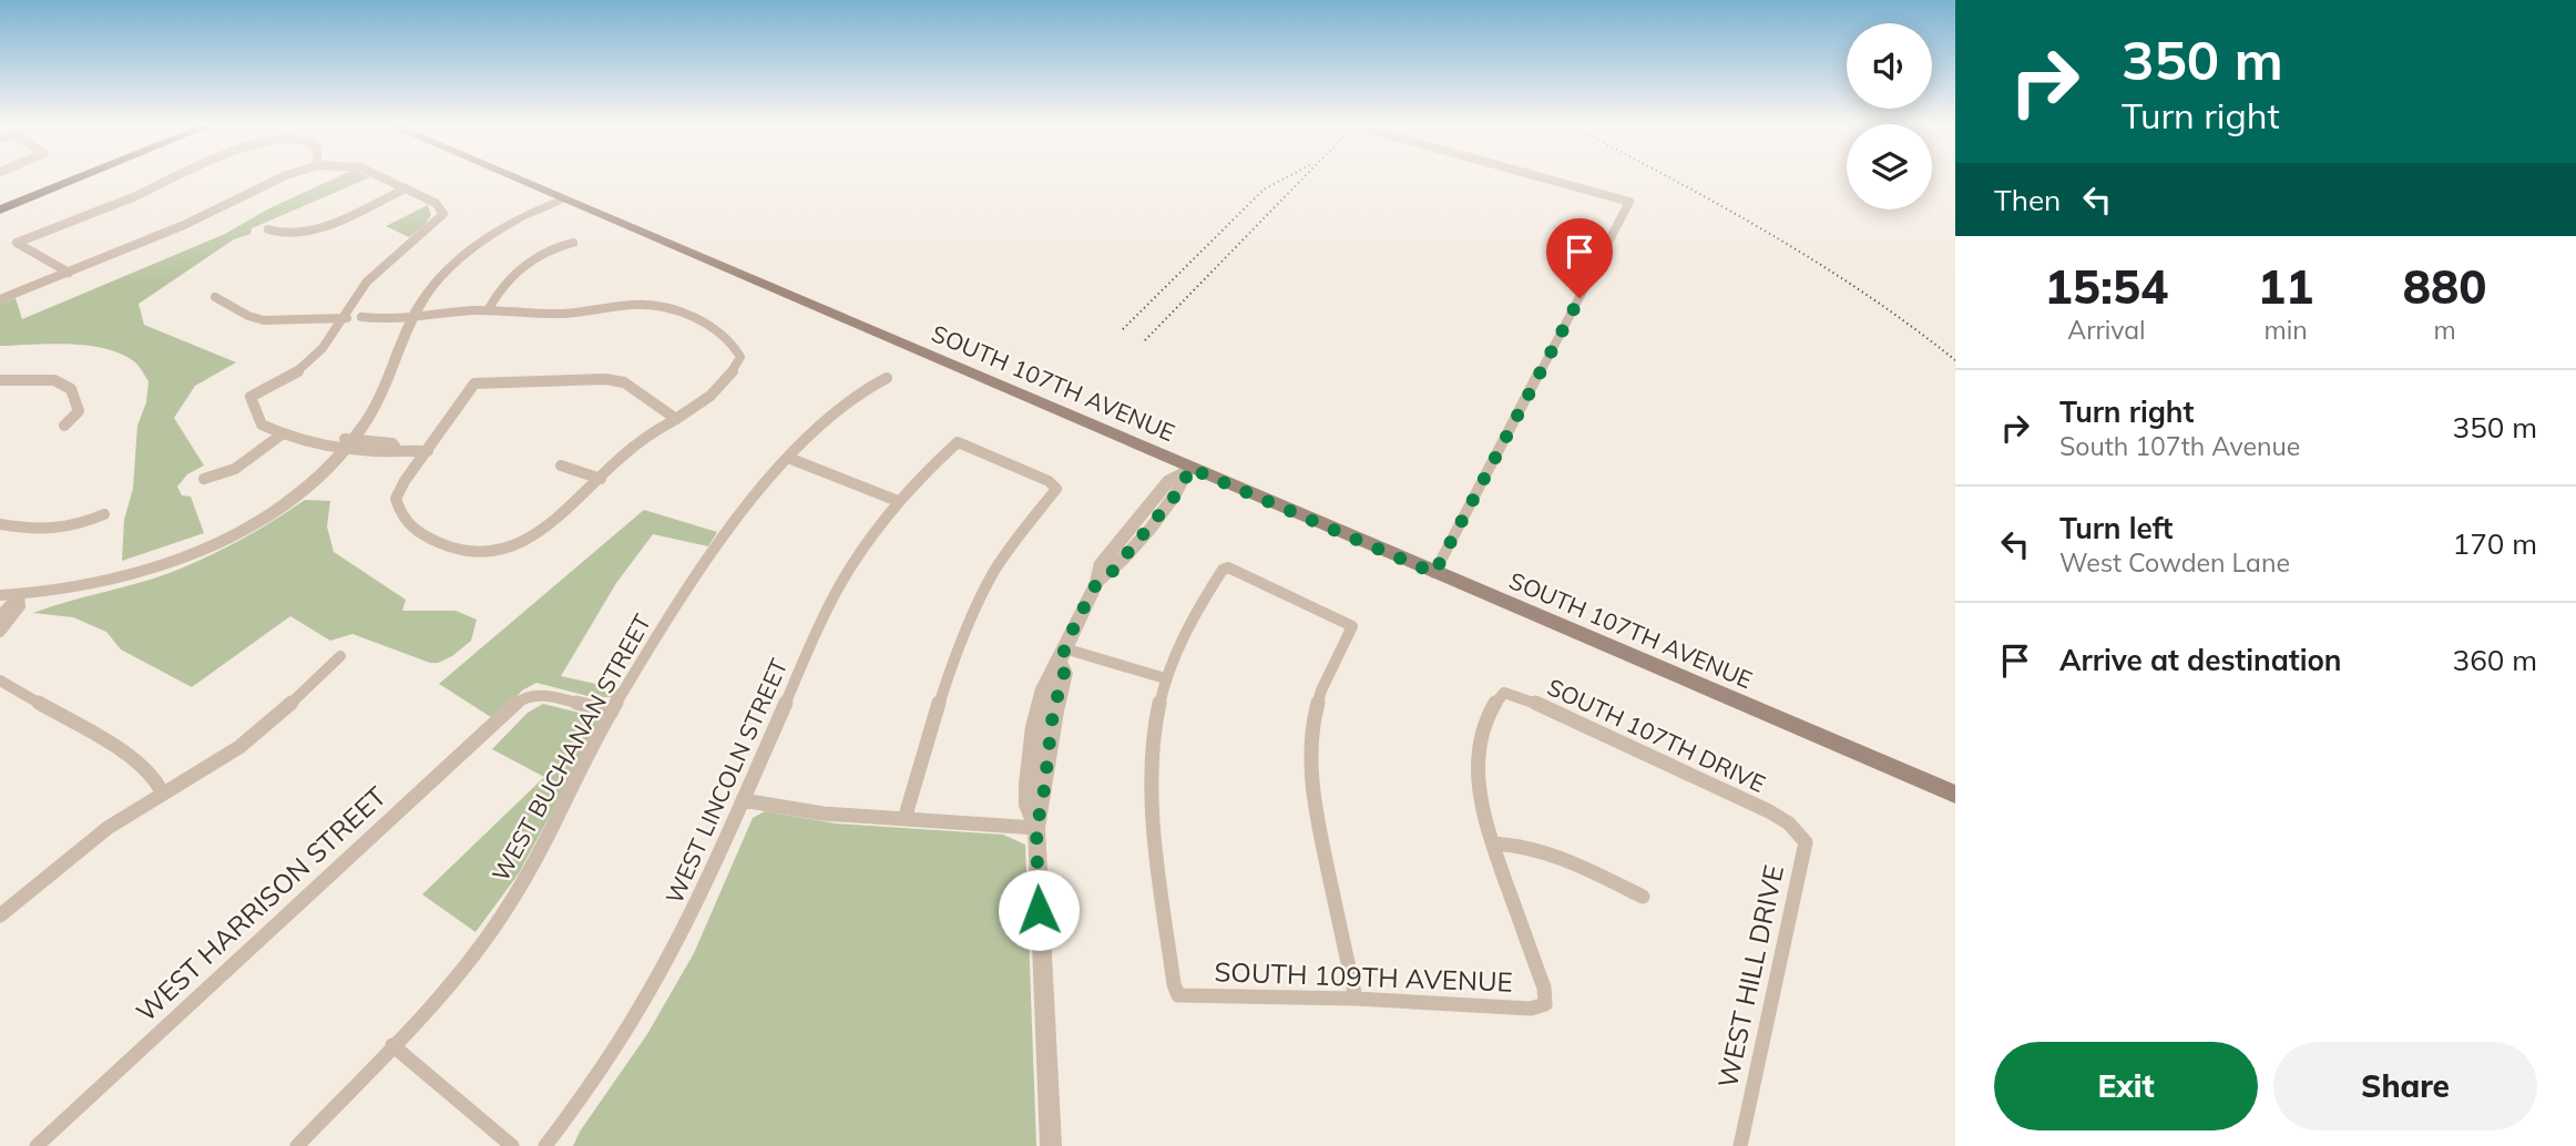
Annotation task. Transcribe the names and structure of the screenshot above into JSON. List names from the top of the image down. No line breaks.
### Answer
{"streets":{"main road":["SOUTH 107TH AVENUE"],"street":["SOUTH 107TH DRIVE","WEST BUCHANAN STREET","WEST LINCOLN STREET","WEST HARRISON STREET","WEST HILL DRIVE","SOUTH 109TH AVENUE"]},"crossings":[["SOUTH 107TH DRIVE","WEST HILL DRIVE"],["SOUTH 107TH DRIVE","SOUTH 109TH AVENUE"],["WEST BUCHANAN STREET","WEST HARRISON STREET"]],"page":{"turn":["350 m","Turn right"],"then":"Then","eta":["15:54","Arrival","11","min","880","m"],"list":[{"name":"Turn right","note":"South 107th Avenue","value":"350 m"},{"name":"Turn left","note":"West Cowden Lane","value":"170 m"},{"name":"Arrive at destination","value":"360 m"}],"buttons":["Exit","Share"]}}
